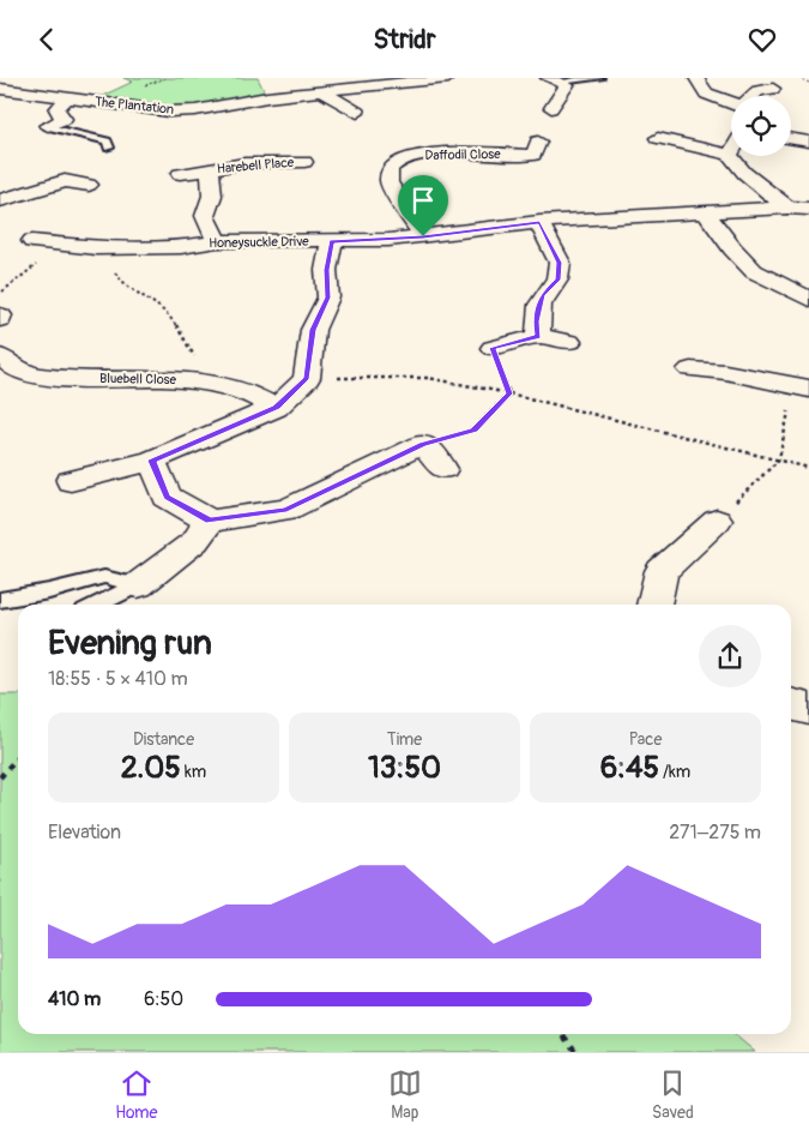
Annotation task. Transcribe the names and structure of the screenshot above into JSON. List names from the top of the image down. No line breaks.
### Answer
{"streets":{"street":["The Plantation","Daffodil Close","Harebell Place","Honeysuckle Drive","Bluebell Close"]},"crossings":[["Daffodil Close","Honeysuckle Drive"],["Harebell Place","Honeysuckle Drive"]],"page":{"header":"Stridr","heading":["Evening run","18:55 · 5 × 410 m"],"stats":[["Distance","2.05 km"],["Time","13:50"],["Pace","6:45 /km"]],"chart":["Elevation","271–275 m"],"list":[{"name":"410 m","note":"6:50"}],"tabs":["Home","Map","Saved"]}}
